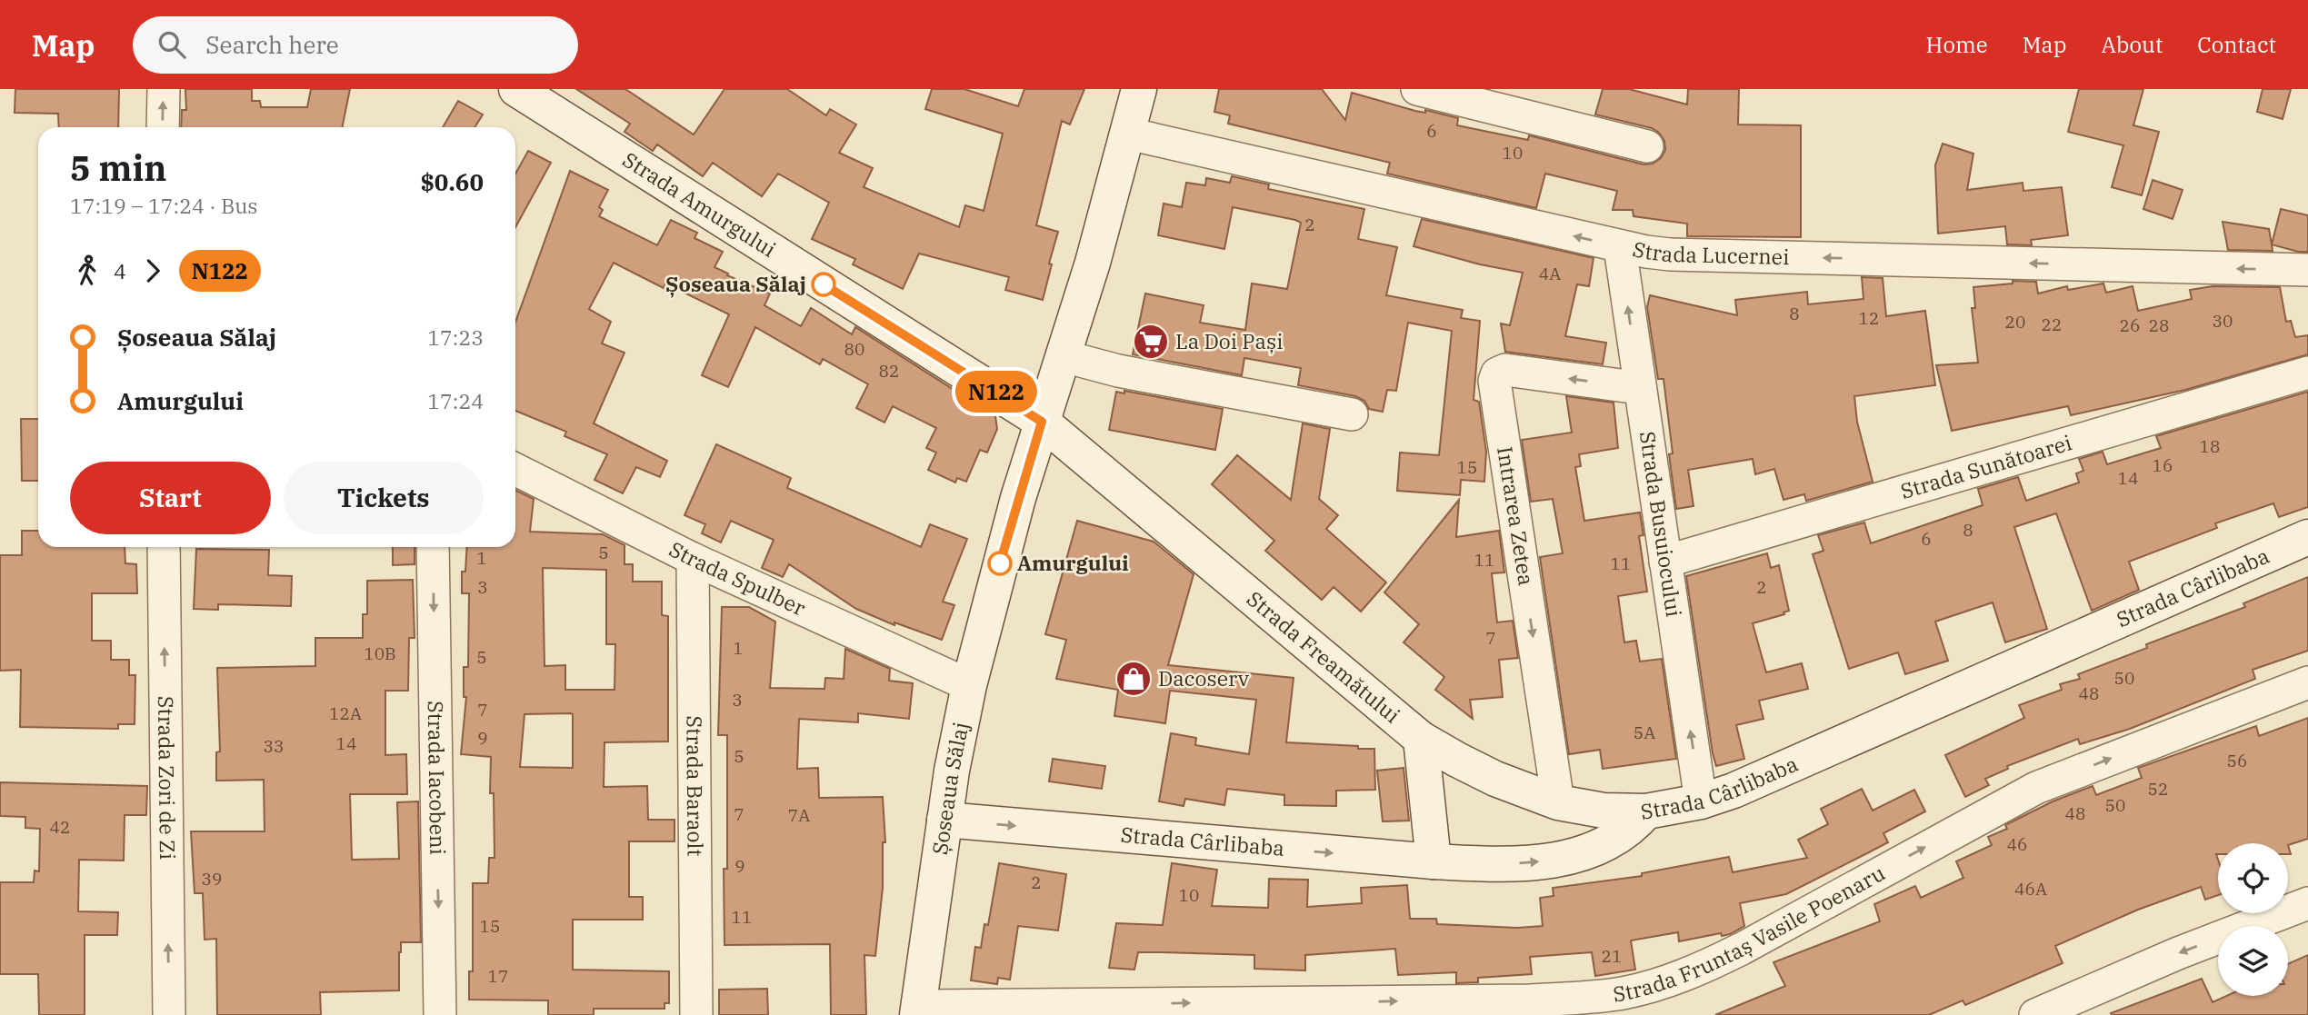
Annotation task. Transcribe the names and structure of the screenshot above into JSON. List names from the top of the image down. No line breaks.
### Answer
{"streets":{"street":["Strada Amurgului","Strada Lucernei","Strada Sunătoarei","Intrarea Zetea","Strada Busuiocului","Strada Spulber","Strada Cârlibaba","Strada Freamătului","Strada Zori de Zi","Strada Iacobeni","Strada Baraolt","Șoseaua Sălaj","Strada Fruntaș Vasile Poenaru"]},"crossings":[["Strada Amurgului","Strada Freamătului"],["Strada Amurgului","Șoseaua Sălaj"],["Strada Lucernei","Strada Busuiocului"],["Strada Lucernei","Șoseaua Sălaj"],["Strada Sunătoarei","Strada Busuiocului"],["Intrarea Zetea","Strada Busuiocului"],["Intrarea Zetea","Strada Freamătului"],["Strada Busuiocului","Strada Cârlibaba"],["Strada Spulber","Strada Baraolt"],["Strada Spulber","Șoseaua Sălaj"],["Strada Cârlibaba","Strada Freamătului"],["Strada Cârlibaba","Șoseaua Sălaj"],["Strada Freamătului","Șoseaua Sălaj"],["Șoseaua Sălaj","Strada Fruntaș Vasile Poenaru"]],"one_way":["Strada Busuiocului","Strada Cârlibaba","Strada Zori de Zi","Strada Iacobeni","Strada Fruntaș Vasile Poenaru"],"places":{"other":["Șoseaua Sălaj","Amurgului"],"supermarket":["La Doi Pași"],"shop":["Dacoserv"]},"lines":["bus line N122"],"house_numbers":["6","10","2","4A","8","12","30","20","22","26","28","80","82","18","16","15","14","8","6","5","1","11","11","3","2","7","1","10B","5","50","48","3","7","12A","5A","9","14","33","5","56","52","50","48","7","7A","42","46","9","39","2","46A","10","11","15","21","17"],"page":{"header":"Map","search":"Search here","nav":["Home","Map","About","Contact"],"on_map":"N122","heading":["5 min","17:19 – 17:24 · Bus","$0.60"],"legs":["4","N122"],"list":[{"name":"Șoseaua Sălaj","value":"17:23"},{"name":"Amurgului","value":"17:24"}],"buttons":["Start","Tickets"]}}
